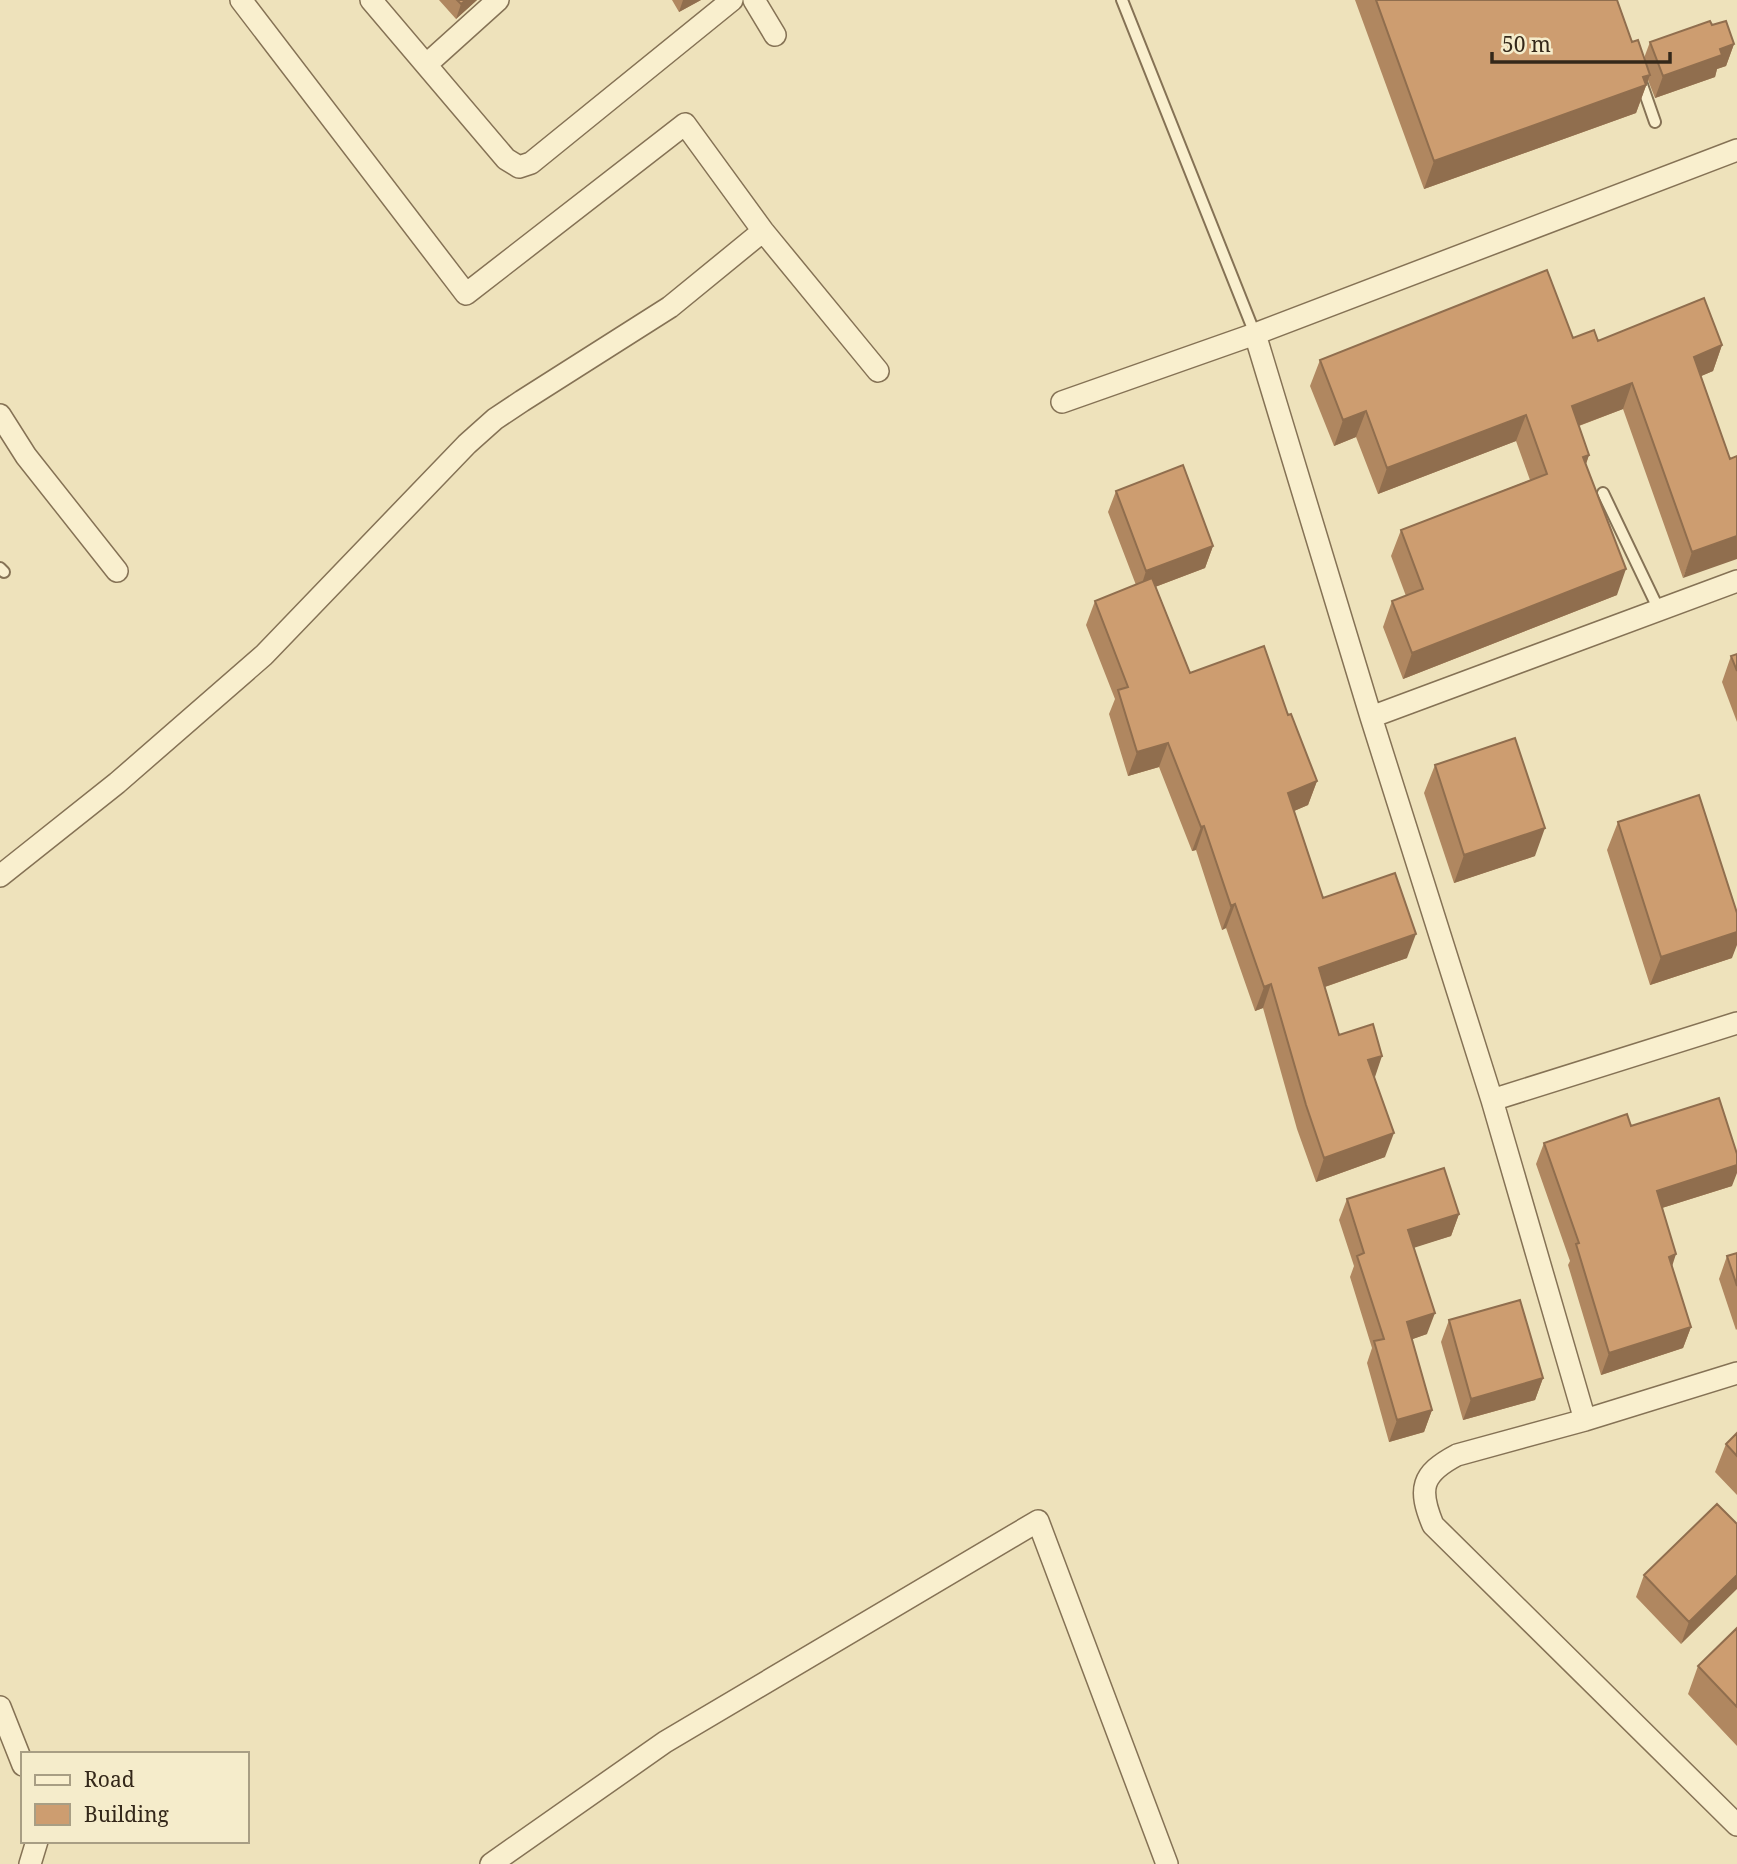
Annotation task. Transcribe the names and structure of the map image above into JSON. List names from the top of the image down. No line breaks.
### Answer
{"legend":["Road","Building"],"scale_bar":"50 m"}
